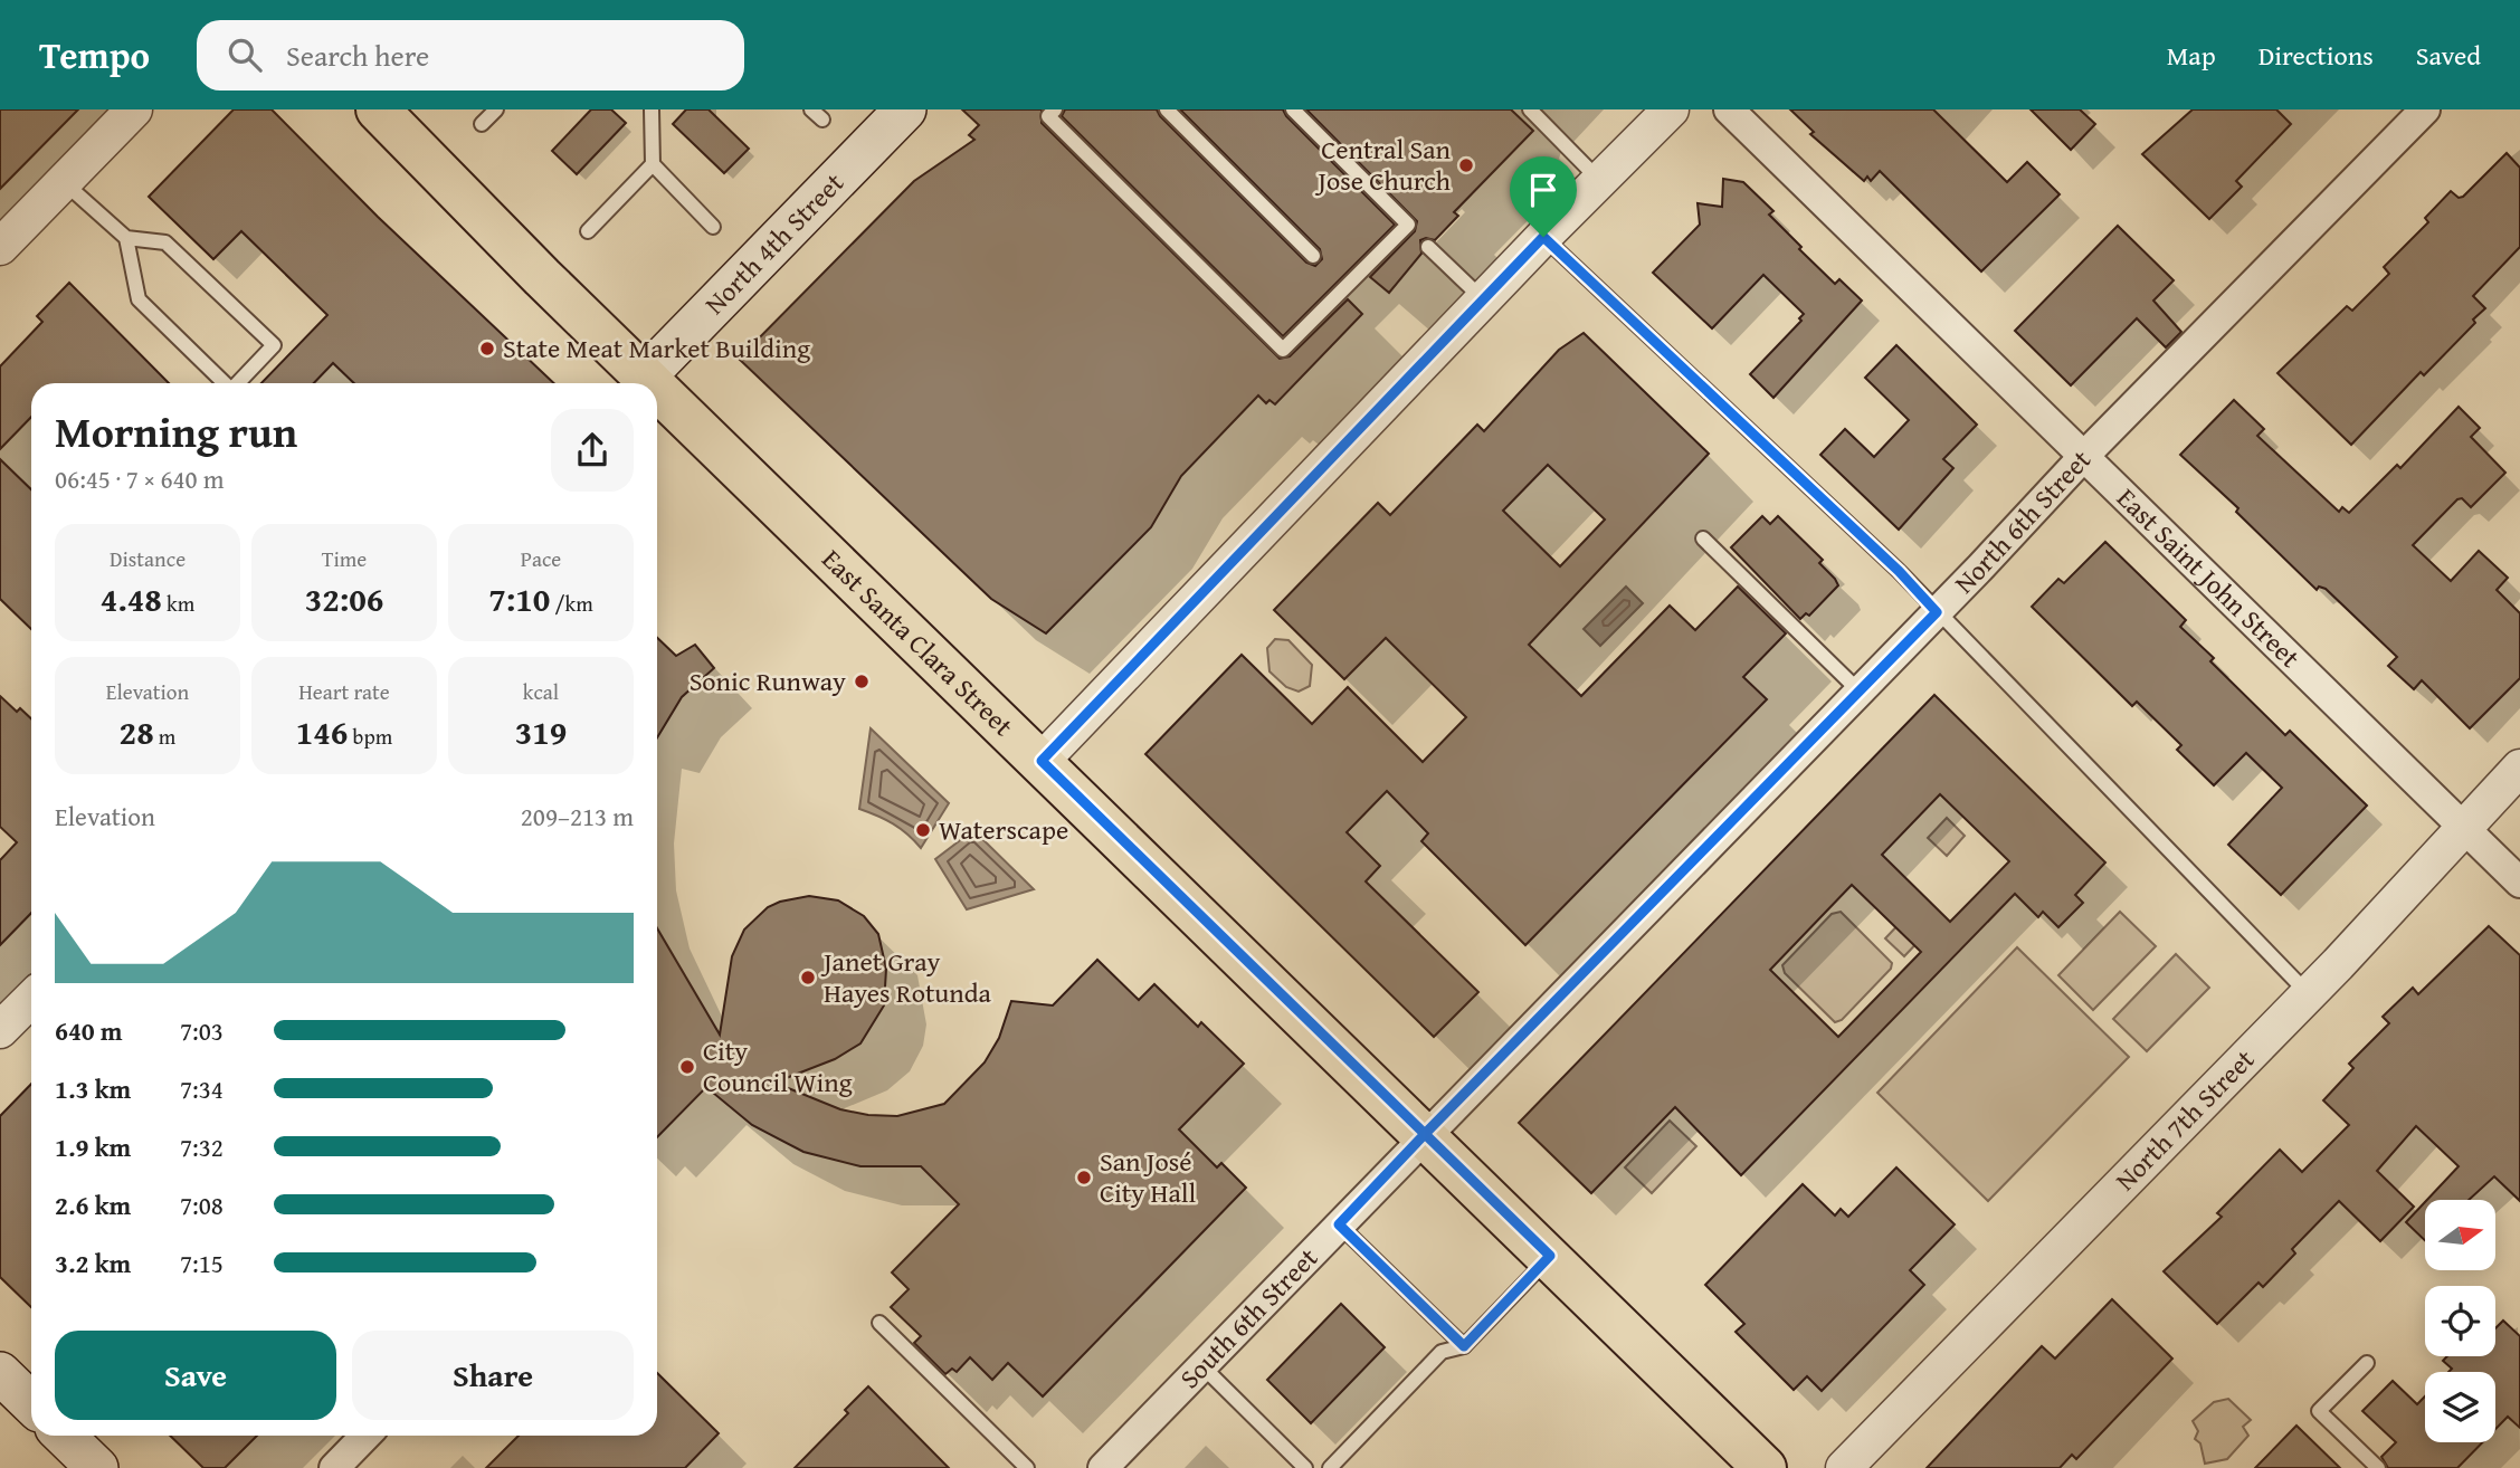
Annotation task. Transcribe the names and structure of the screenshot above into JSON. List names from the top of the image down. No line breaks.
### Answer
{"streets":{"main road":["North 4th Street","East Santa Clara Street"],"street":["North 6th Street","East Saint John Street","North 7th Street","South 6th Street"]},"crossings":[["North 4th Street","East Santa Clara Street"],["North 6th Street","East Saint John Street"],["North 6th Street","East Santa Clara Street"],["North 6th Street","South 6th Street"],["East Saint John Street","North 7th Street"],["East Santa Clara Street","South 6th Street"]],"places":["Central San Jose Church","State Meat Market Building","Sonic Runway","Waterscape","Janet Gray Hayes Rotunda","City Council Wing","San José City Hall"],"north":"right","page":{"header":"Tempo","search":"Search here","nav":["Map","Directions","Saved"],"heading":["Morning run","06:45 · 7 × 640 m"],"stats":[["Distance","4.48 km"],["Time","32:06"],["Pace","7:10 /km"],["Elevation","28 m"],["Heart rate","146 bpm"],["kcal","319"]],"chart":["Elevation","209–213 m"],"list":[{"name":"640 m","note":"7:03"},{"name":"1.3 km","note":"7:34"},{"name":"1.9 km","note":"7:32"},{"name":"2.6 km","note":"7:08"},{"name":"3.2 km","note":"7:15"}],"buttons":["Save","Share"]}}
